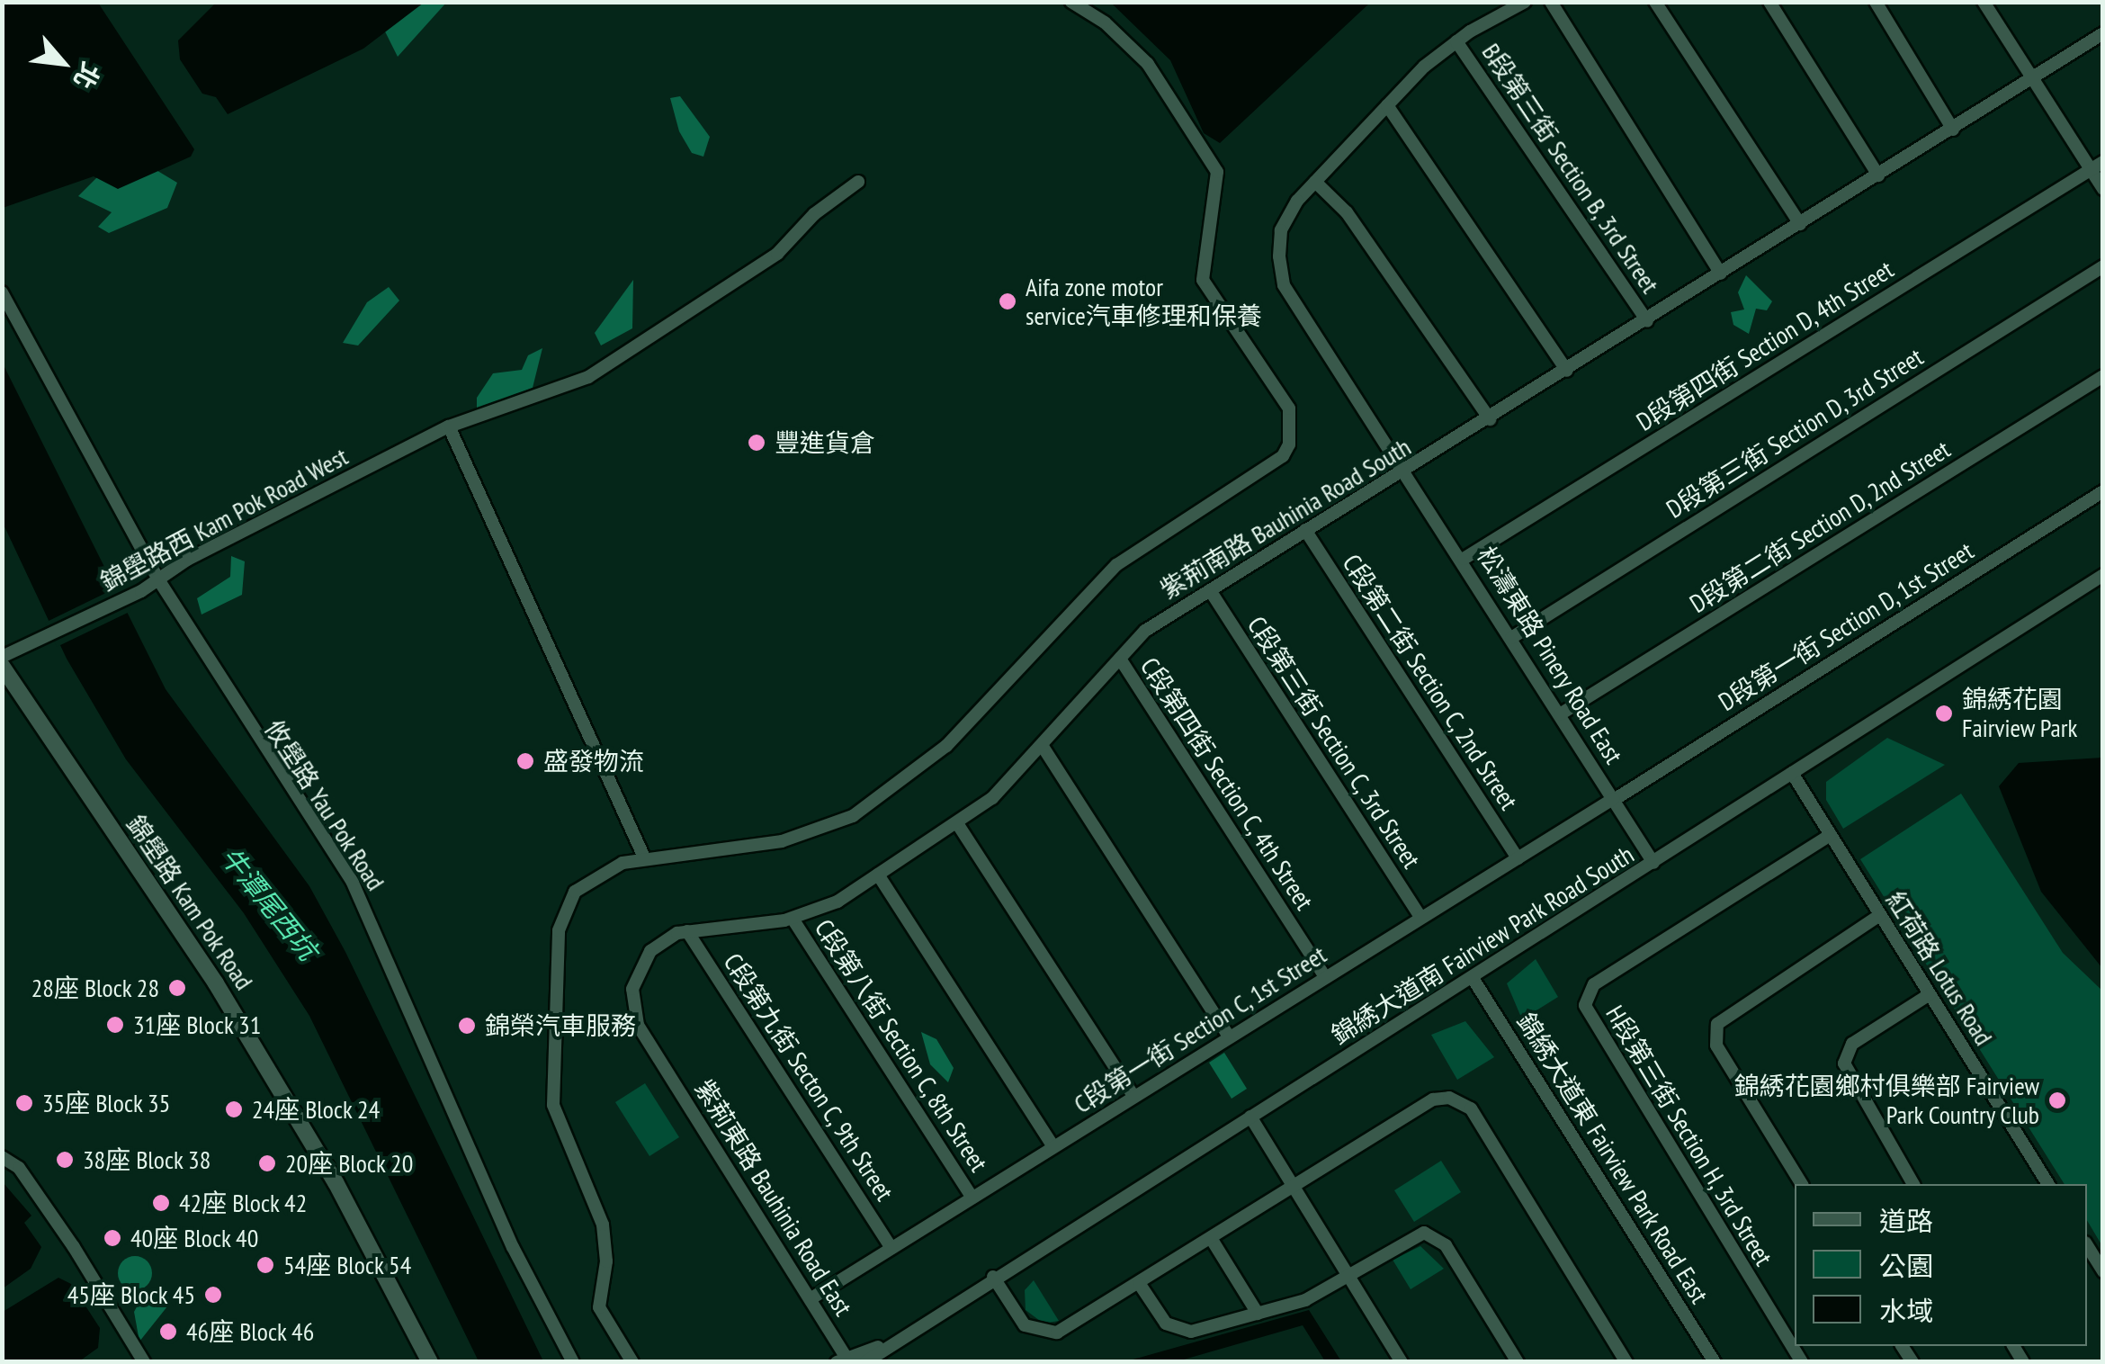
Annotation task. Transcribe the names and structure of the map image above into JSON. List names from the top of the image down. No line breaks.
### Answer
{"streets":{"street":["B段第三街 Section B, 3rd Street","D段第四街 Section D, 4th Street","D段第三街 Section D, 3rd Street","紫荊南路 Bauhinia Road South","錦壆路西 Kam Pok Road West","D段第二街 Section D, 2nd Street","D段第一街 Section D, 1st Street","松濤東路 Pinery Road East","C段第二街 Section C, 2nd Street","C段第三街 Section C, 3rd Street","C段第四街 Section C, 4th Street","攸壆路 Yau Pok Road","錦壆路 Kam Pok Road","錦綉大道南 Fairview Park Road South","紅荷路 Lotus Road","C段第一街 Section C, 1st Street","C段第八街 Section C, 8th Street","C段第九街 Secton C, 9th Street","H段第三街 Section H, 3rd Street","錦綉大道東 Fairview Park Road East","紫荊東路 Bauhinia Road East"]},"crossings":[["B段第三街 Section B, 3rd Street","紫荊南路 Bauhinia Road South"],["B段第三街 Section B, 3rd Street","松濤東路 Pinery Road East"],["D段第四街 Section D, 4th Street","松濤東路 Pinery Road East"],["D段第三街 Section D, 3rd Street","松濤東路 Pinery Road East"],["紫荊南路 Bauhinia Road South","松濤東路 Pinery Road East"],["紫荊南路 Bauhinia Road South","C段第二街 Section C, 2nd Street"],["紫荊南路 Bauhinia Road South","C段第三街 Section C, 3rd Street"],["紫荊南路 Bauhinia Road South","C段第四街 Section C, 4th Street"],["紫荊南路 Bauhinia Road South","C段第八街 Section C, 8th Street"],["紫荊南路 Bauhinia Road South","C段第九街 Secton C, 9th Street"],["紫荊南路 Bauhinia Road South","紫荊東路 Bauhinia Road East"],["錦壆路西 Kam Pok Road West","攸壆路 Yau Pok Road"],["D段第二街 Section D, 2nd Street","松濤東路 Pinery Road East"],["D段第一街 Section D, 1st Street","松濤東路 Pinery Road East"],["D段第一街 Section D, 1st Street","C段第一街 Section C, 1st Street"],["松濤東路 Pinery Road East","錦綉大道南 Fairview Park Road South"],["松濤東路 Pinery Road East","C段第一街 Section C, 1st Street"],["C段第二街 Section C, 2nd Street","C段第一街 Section C, 1st Street"],["C段第三街 Section C, 3rd Street","C段第一街 Section C, 1st Street"],["C段第四街 Section C, 4th Street","C段第一街 Section C, 1st Street"],["錦綉大道南 Fairview Park Road South","紅荷路 Lotus Road"],["錦綉大道南 Fairview Park Road South","錦綉大道東 Fairview Park Road East"],["錦綉大道南 Fairview Park Road South","紫荊東路 Bauhinia Road East"],["紅荷路 Lotus Road","H段第三街 Section H, 3rd Street"],["C段第一街 Section C, 1st Street","C段第八街 Section C, 8th Street"],["C段第一街 Section C, 1st Street","C段第九街 Secton C, 9th Street"],["C段第一街 Section C, 1st Street","紫荊東路 Bauhinia Road East"]],"water":["牛潭尾西坑"],"places":["Aifa zone motor service汽車修理和保養","豐進貨倉","錦綉花園 Fairview Park","盛發物流","28座 Block 28","31座 Block 31","錦榮汽車服務","錦綉花園鄉村俱樂部 Fairview Park Country Club","35座 Block 35","24座 Block 24","38座 Block 38","20座 Block 20","42座 Block 42","40座 Block 40","54座 Block 54","45座 Block 45","46座 Block 46"],"legend":["道路","公園","水域"],"north":"bottom right"}
